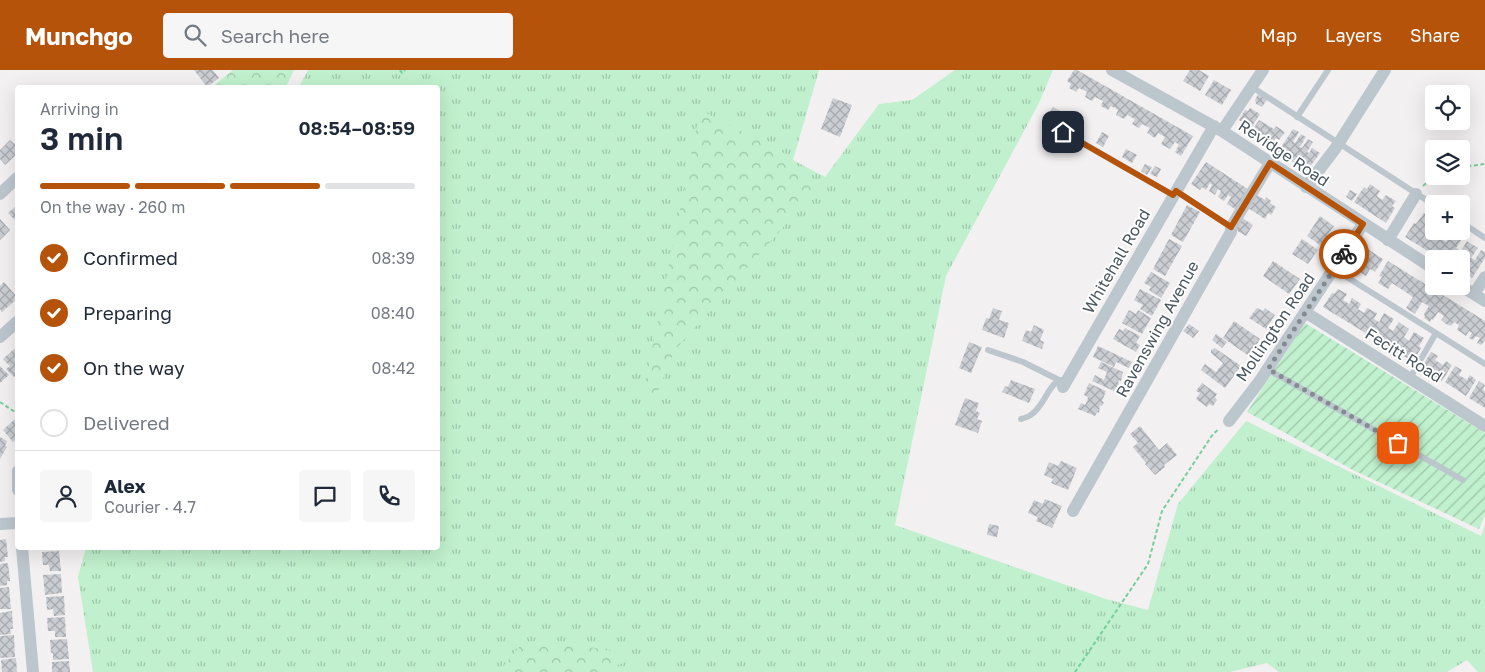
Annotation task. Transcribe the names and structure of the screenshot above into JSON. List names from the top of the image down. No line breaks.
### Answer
{"streets":{"street":["Revidge Road","Whitehall Road","Mollington Road","Ravenswing Avenue","Fecitt Road"]},"crossings":[["Revidge Road","Whitehall Road"],["Revidge Road","Mollington Road"],["Revidge Road","Ravenswing Avenue"],["Mollington Road","Fecitt Road"]],"page":{"header":"Munchgo","search":"Search here","nav":["Map","Layers","Share"],"map_buttons":["+","−"],"heading":["3 min","Arriving in","08:54–08:59"],"panel":["Alex","Courier · 4.7"],"bar":"On the way · 260 m","list":[["Confirmed","08:39"],["Preparing","08:40"],["On the way","08:42"],"Delivered"]}}
